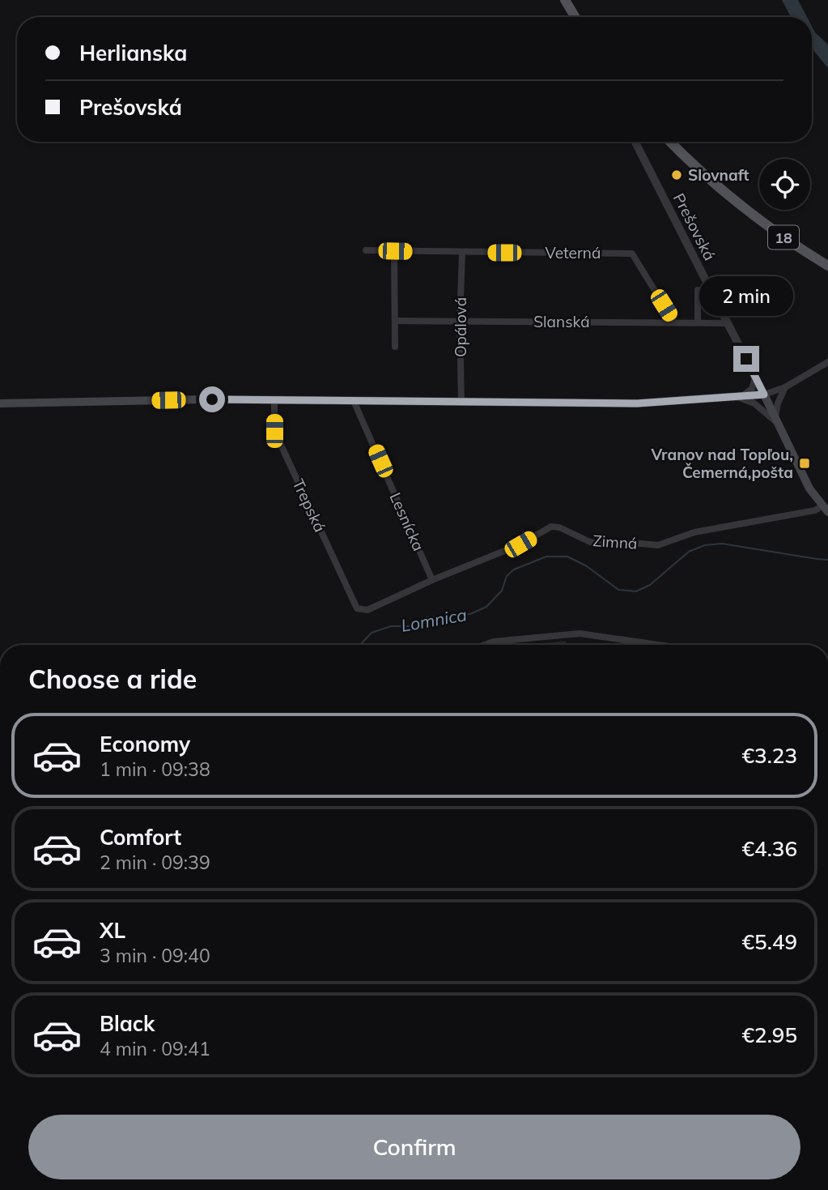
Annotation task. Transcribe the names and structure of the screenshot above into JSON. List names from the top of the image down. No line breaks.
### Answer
{"streets":{"main road":["Prešovská","18"],"street":["Veterná","Slanská","Opálová","Trepská","Lesnícka","Zimná"]},"crossings":[["Prešovská","Slanská"],["Prešovská","Zimná"],["Veterná","Slanská"],["Veterná","Opálová"],["Slanská","Opálová"],["Trepská","Zimná"],["Lesnícka","Zimná"]],"water":["Lomnica"],"places":{"other":["Slovnaft"],"transit":["Vranov nad Topľou, Čemerná,pošta"]},"page":{"banner":["Herlianska","Prešovská"],"bubble":"2 min","heading":"Choose a ride","list":[{"name":"Economy","note":"1 min · 09:38","value":"€3.23"},{"name":"Comfort","note":"2 min · 09:39","value":"€4.36"},{"name":"XL","note":"3 min · 09:40","value":"€5.49"},{"name":"Black","note":"4 min · 09:41","value":"€2.95"}],"buttons":"Confirm"}}
